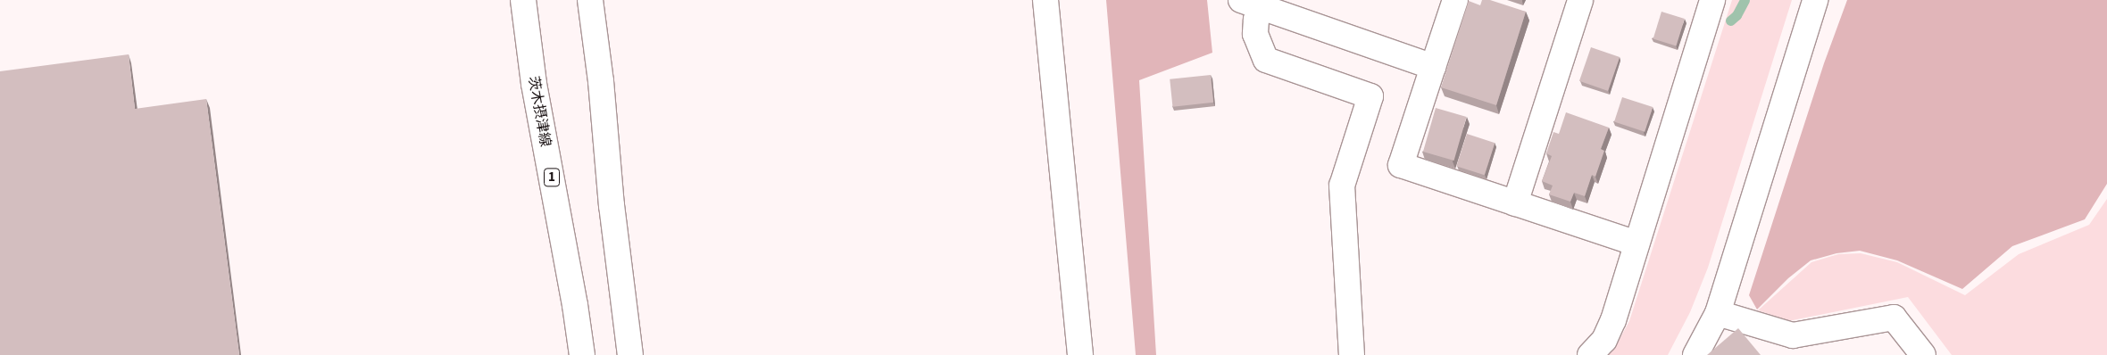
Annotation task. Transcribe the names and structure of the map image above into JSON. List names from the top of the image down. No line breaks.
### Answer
{"streets":{"street":["茨木摂津線","1"]}}
